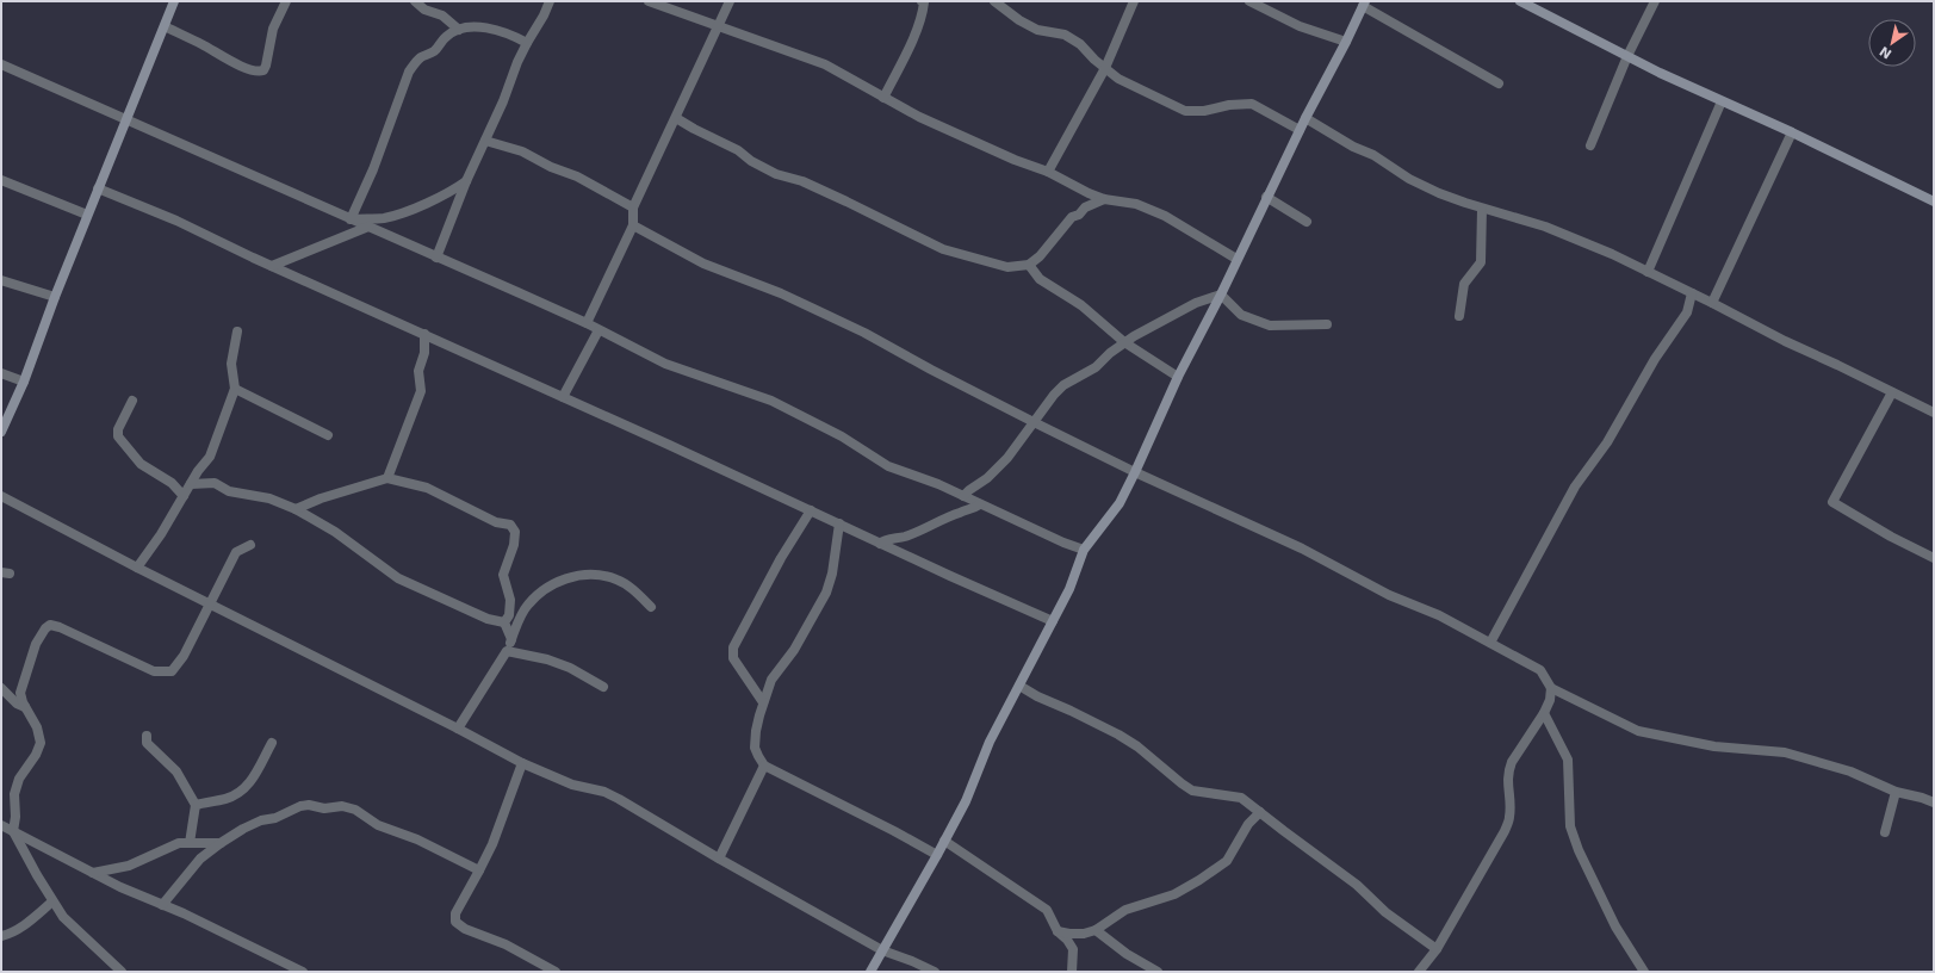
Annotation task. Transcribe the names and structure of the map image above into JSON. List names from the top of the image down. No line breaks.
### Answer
{"north":"bottom left"}
